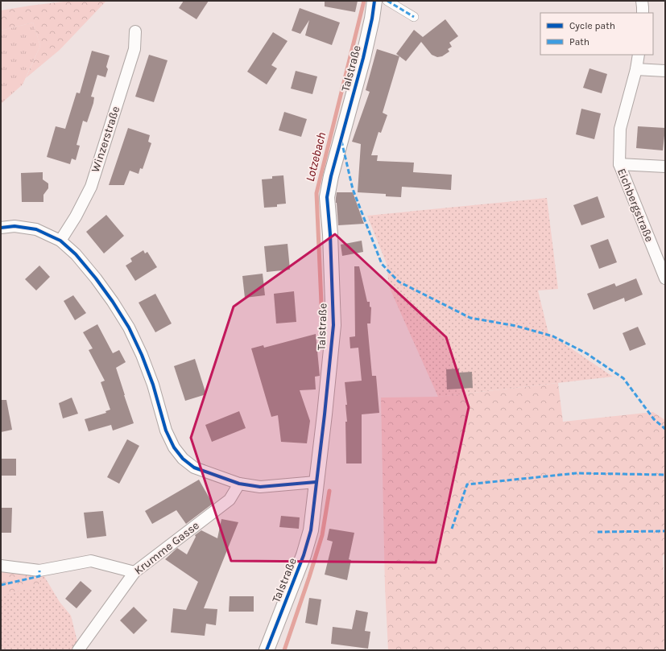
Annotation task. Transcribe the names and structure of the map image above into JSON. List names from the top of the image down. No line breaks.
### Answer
{"streets":{"street":["Talstraße","Winzerstraße","Eichbergstraße","Krumme Gasse"]},"water":["Lotzebach"],"legend":["Cycle path","Path"]}
